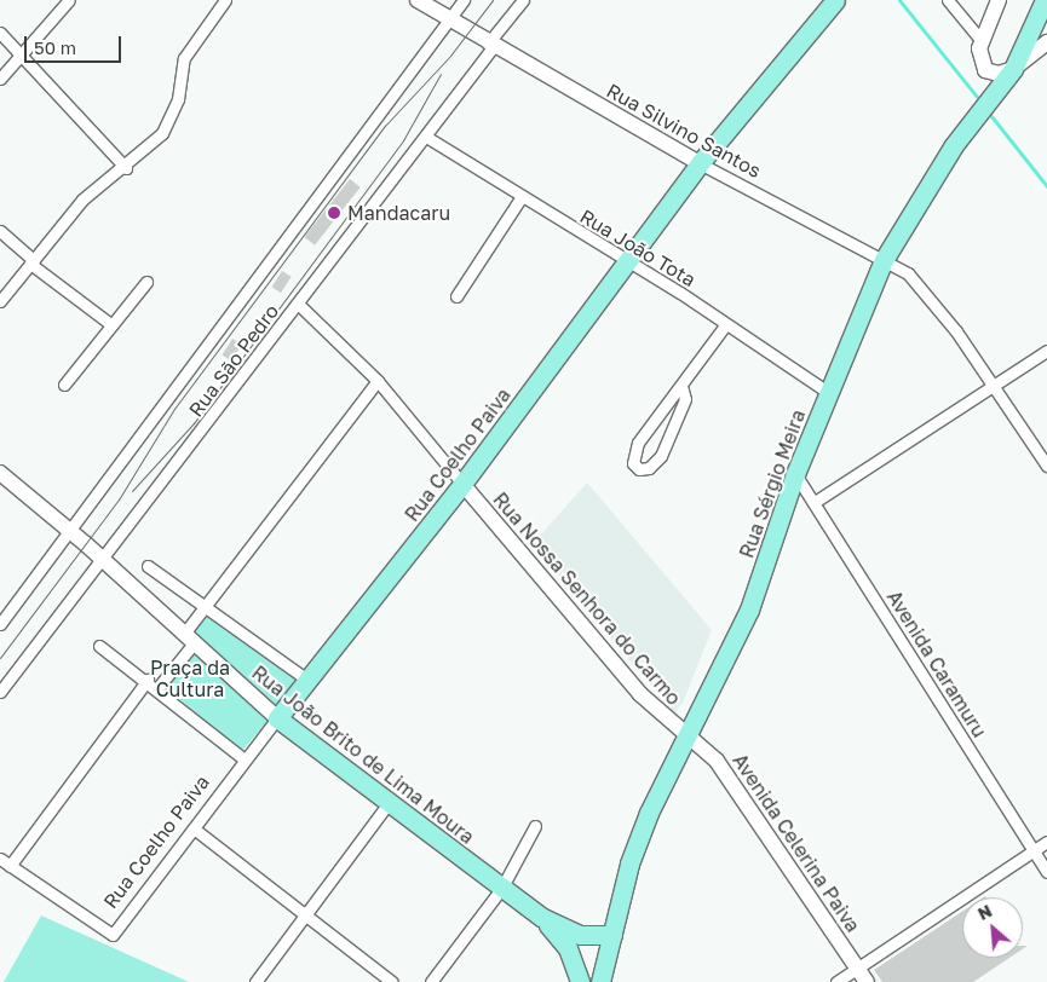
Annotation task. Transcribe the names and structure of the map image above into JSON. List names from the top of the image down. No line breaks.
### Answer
{"streets":{"main road":["Rua Coelho Paiva","Rua Sérgio Meira","Rua João Brito de Lima Moura"],"street":["Rua Silvino Santos","Rua João Tota","Rua São Pedro","Rua Nossa Senhora do Carmo","Avenida Caramuru","Avenida Celerina Paiva"]},"crossings":[["Rua Silvino Santos","Rua São Pedro"],["Rua Silvino Santos","Rua Coelho Paiva"],["Rua Silvino Santos","Rua Sérgio Meira"],["Rua João Tota","Rua São Pedro"],["Rua João Tota","Rua Coelho Paiva"],["Rua João Tota","Rua Sérgio Meira"],["Rua São Pedro","Rua João Brito de Lima Moura"],["Rua Coelho Paiva","Rua Nossa Senhora do Carmo"],["Rua Coelho Paiva","Rua João Brito de Lima Moura"],["Rua Sérgio Meira","Rua Nossa Senhora do Carmo"],["Rua Sérgio Meira","Avenida Caramuru"],["Rua Sérgio Meira","Avenida Celerina Paiva"],["Rua Nossa Senhora do Carmo","Avenida Celerina Paiva"]],"parks":["Praça da Cultura"],"places":["Mandacaru"],"scale_bar":"50 m","north":"top left"}
